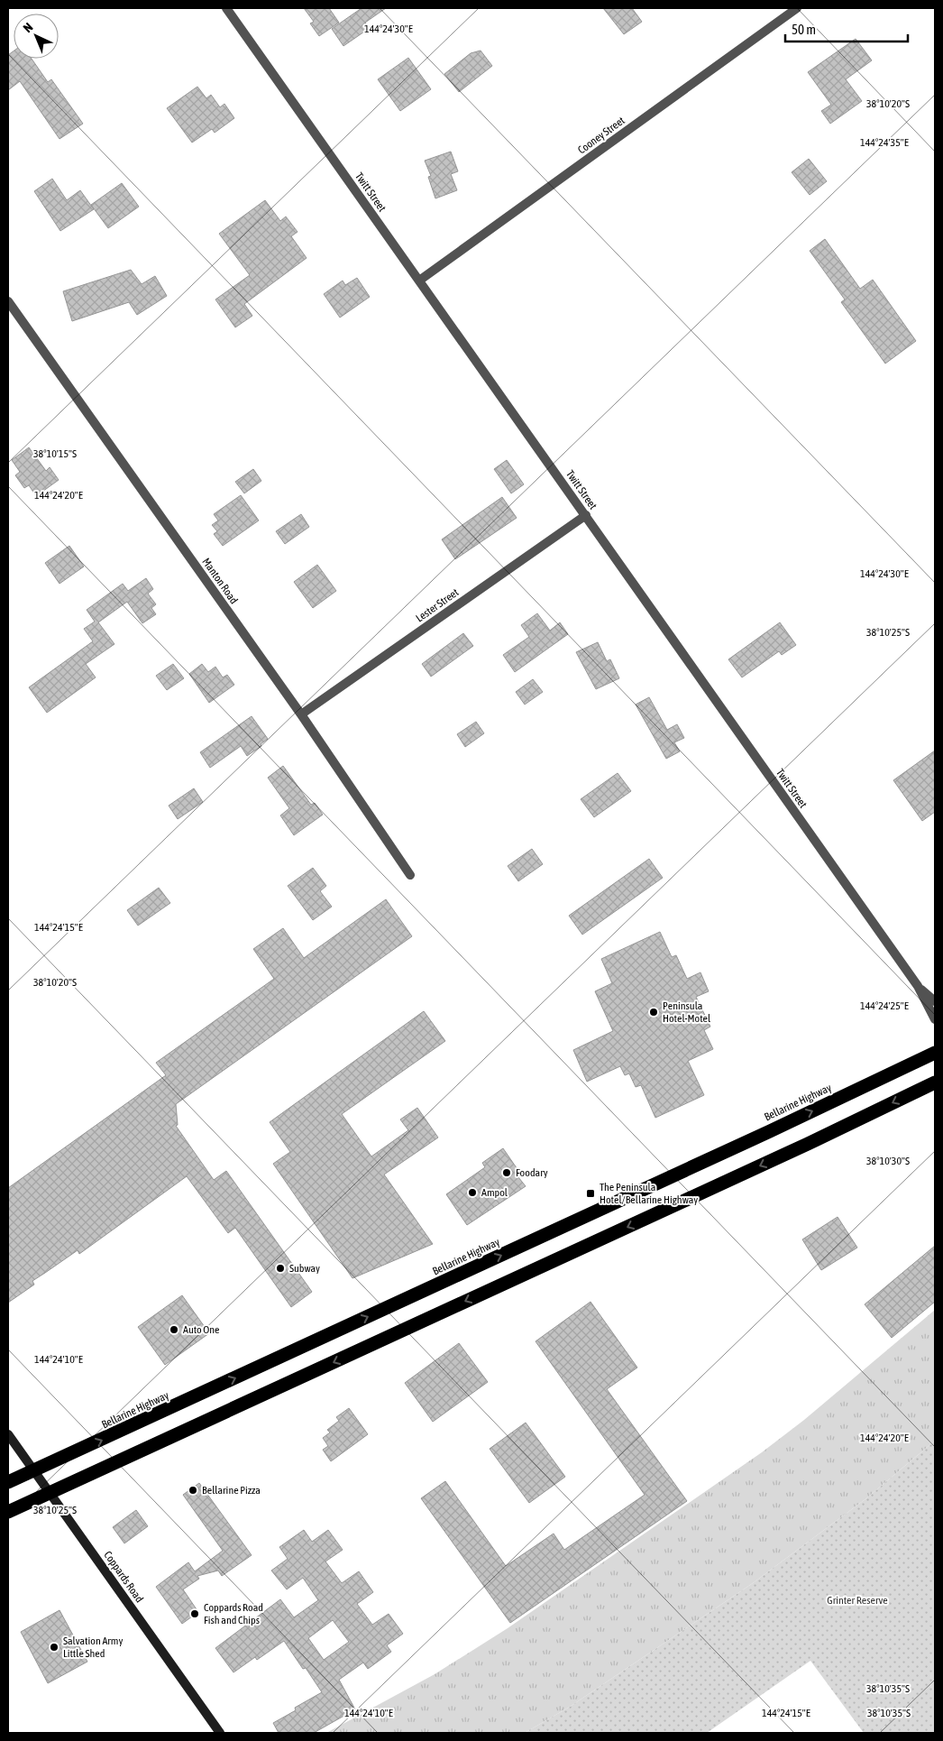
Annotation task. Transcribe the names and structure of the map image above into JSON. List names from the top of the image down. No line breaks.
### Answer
{"streets":{"highway":["Bellarine Highway"],"street":["Cooney Street","Twitt Street","Manton Road","Lester Street","Coppards Road"]},"crossings":[["Cooney Street","Twitt Street"],["Twitt Street","Lester Street"],["Manton Road","Lester Street"],["Bellarine Highway","Coppards Road"]],"parks":["Grinter Reserve"],"places":{"other":["Peninsula Hotel-Motel","Foodary","Ampol","Subway","Auto One","Bellarine Pizza","Coppards Road Fish and Chips","Salvation Army Little Shed"],"transit":["The Peninsula Hotel/Bellarine Highway"]},"scale_bar":"50 m","north":"top left","coordinates":["144°24'30\"E","38°10'20\"S","144°24'35\"E","38°10'15\"S","144°24'20\"E","38°10'25\"S","144°24'15\"E","144°24'25\"E","38°10'30\"S","144°24'10\"E","38°10'35\"S"]}
